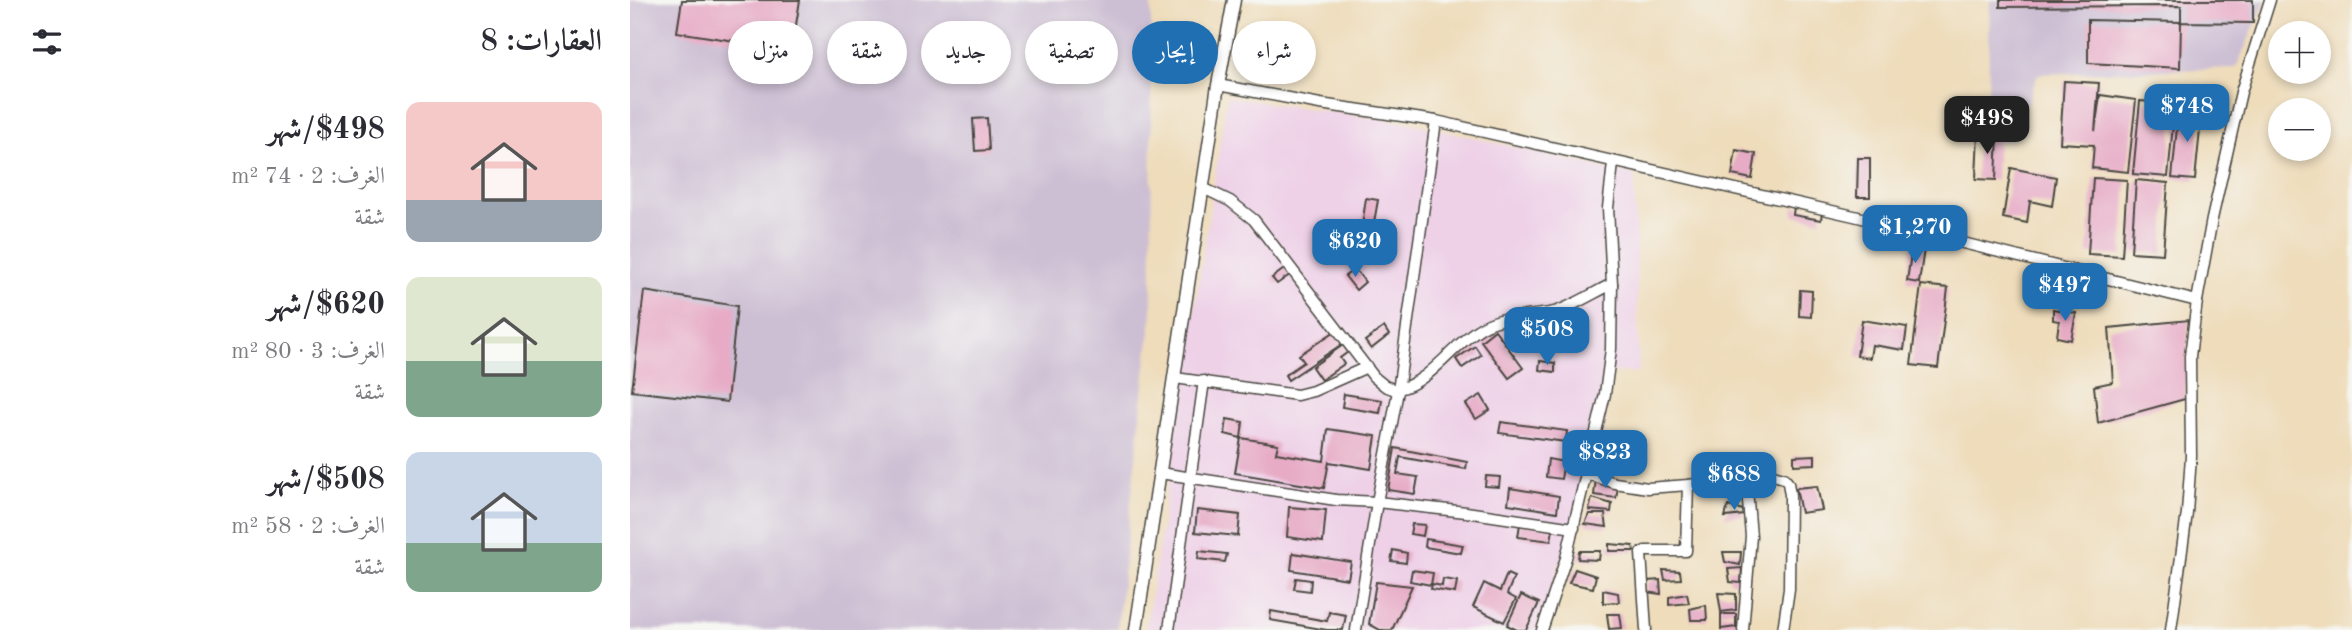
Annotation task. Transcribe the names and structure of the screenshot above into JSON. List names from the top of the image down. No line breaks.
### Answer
{"page":{"heading":"العقارات: 8","map_buttons":["+","−"],"chip":["شراء","إيجار","تصفية","جديد","شقة","منزل"],"price":["$748","$498","$1,270","$620","$497","$508","$823","$688"],"list":[{"name":"$498/شهر","note":"الغرف: 2 · 74 m² · شقة"},{"name":"$620/شهر","note":"الغرف: 3 · 80 m² · شقة"},{"name":"$508/شهر","note":"الغرف: 2 · 58 m² · شقة"}]}}
